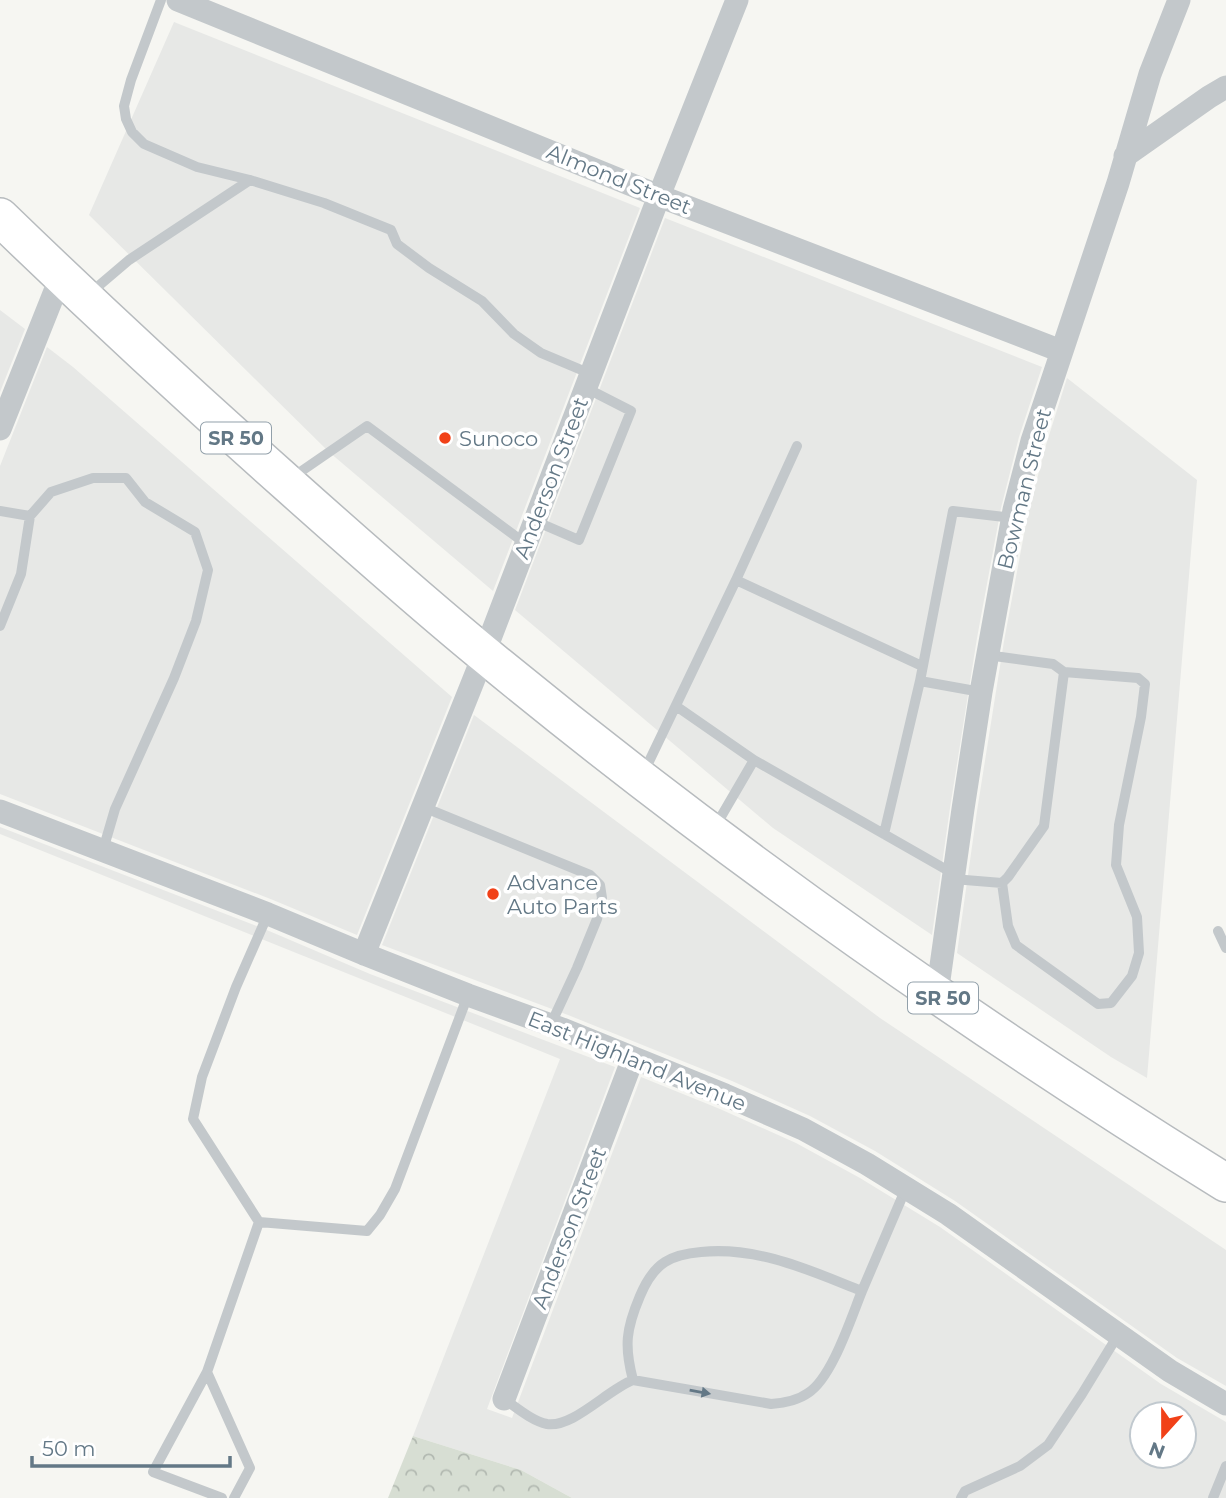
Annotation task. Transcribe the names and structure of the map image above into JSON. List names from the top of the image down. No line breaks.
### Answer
{"streets":{"highway":["SR 50"],"street":["Almond Street","Anderson Street","Bowman Street","East Highland Avenue"]},"crossings":[["Almond Street","Anderson Street"],["Almond Street","Bowman Street"],["SR 50","Anderson Street"],["SR 50","Bowman Street"],["Anderson Street","East Highland Avenue"]],"places":["Sunoco","Advance Auto Parts"],"scale_bar":"50 m","north":"bottom"}
